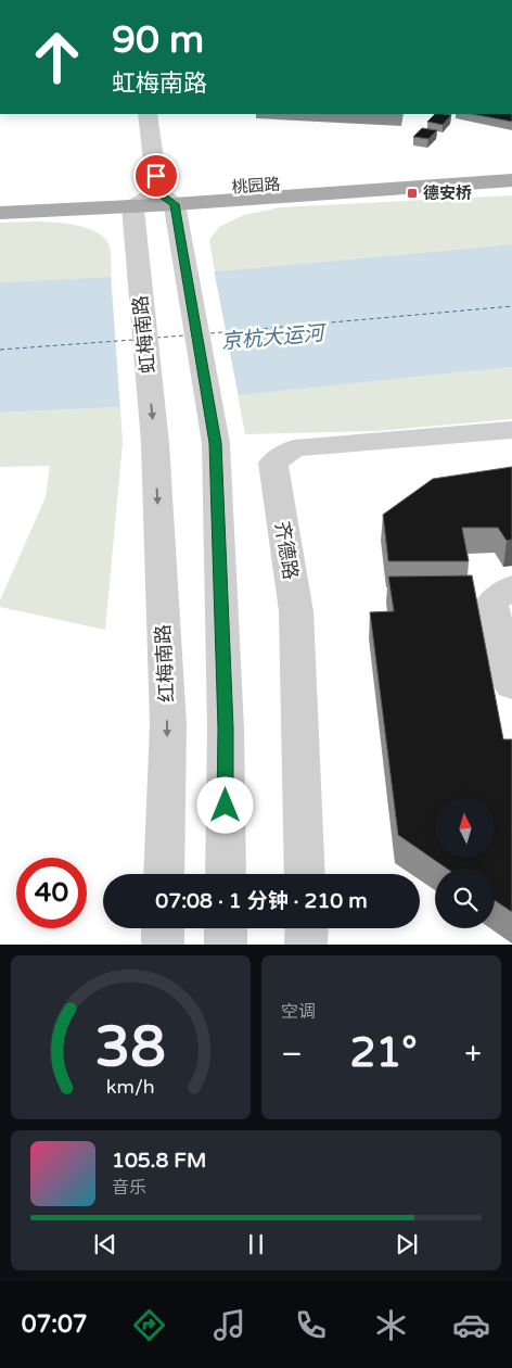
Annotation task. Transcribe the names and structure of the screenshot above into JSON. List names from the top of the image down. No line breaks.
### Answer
{"streets":{"main road":["桃园路"],"street":["虹梅南路","齐德路","红梅南路"]},"crossings":[["桃园路","虹梅南路"],["虹梅南路","红梅南路"]],"water":["京杭大运河"],"places":{"transit":["德安桥"]},"north":"top","page":{"turn":["90 m","虹梅南路"],"limit":"40","trip":"07:08 · 1 分钟 · 210 m","tile":"空调","heat":["−","21°","+"],"song":["105.8 FM","音乐"],"tabs":"07:07","gauge":["38","km/h"]}}
